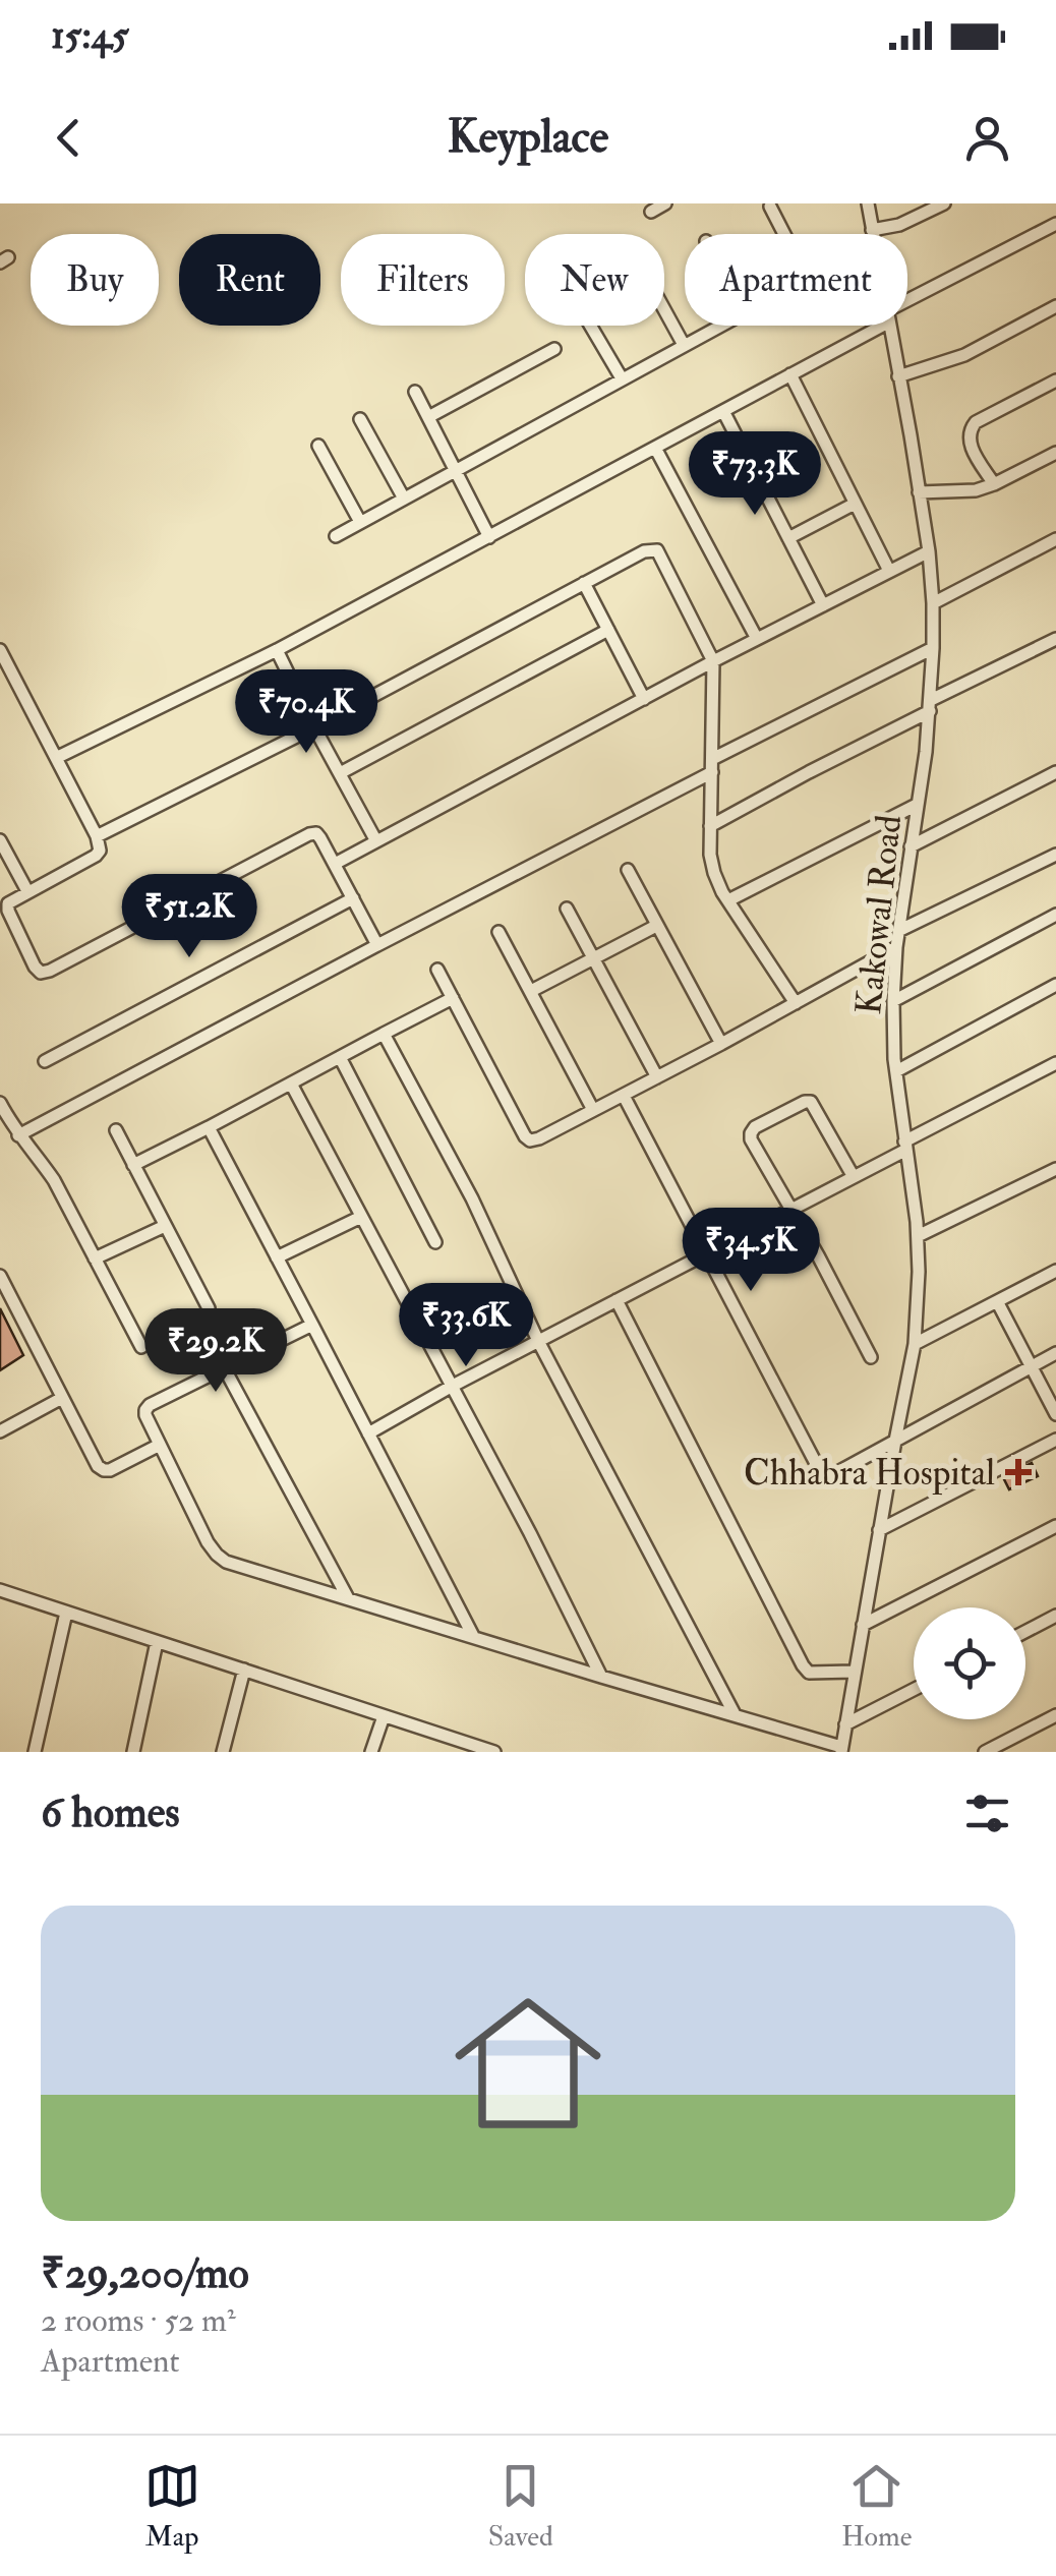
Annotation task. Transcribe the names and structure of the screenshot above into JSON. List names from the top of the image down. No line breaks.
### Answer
{"streets":{"street":["Kakowal Road"]},"places":{"health":["Chhabra Hospital"]},"page":{"status":"15:45","header":"Keyplace","chip":["Buy","Rent","Filters","New","Apartment"],"price":["₹73.3K","₹70.4K","₹51.2K","₹34.5K","₹33.6K","₹29.2K"],"heading":"6 homes","list":[{"name":"₹29,200/mo","note":"2 rooms · 52 m² · Apartment"}],"tabs":["Map","Saved","Home"]}}
